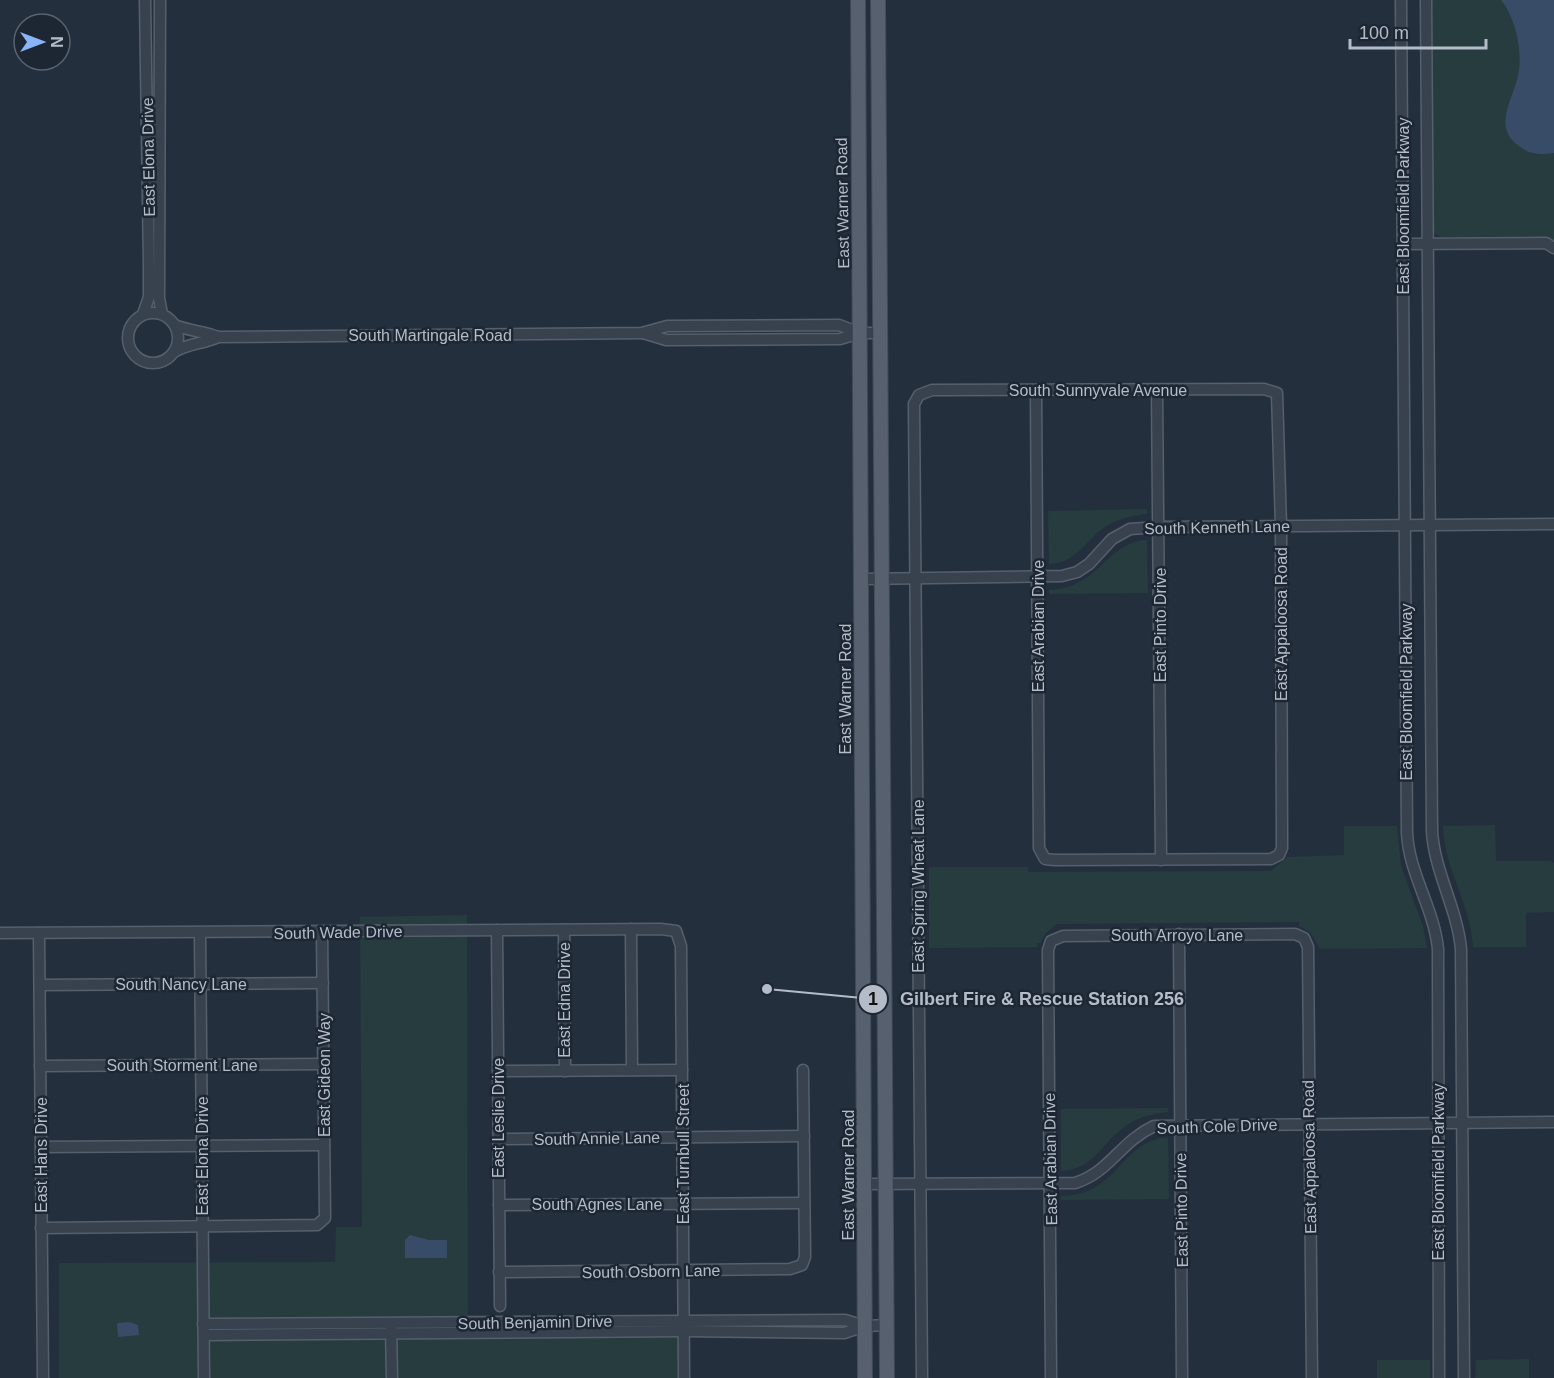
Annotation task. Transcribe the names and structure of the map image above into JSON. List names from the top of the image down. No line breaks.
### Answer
{"streets":{"main road":["East Warner Road"],"street":["East Elona Drive","East Bloomfield Parkway","South Martingale Road","South Sunnyvale Avenue","South Kenneth Lane","East Appaloosa Road","East Pinto Drive","East Arabian Drive","East Spring Wheat Lane","South Wade Drive","South Arroyo Lane","South Nancy Lane","East Edna Drive","South Storment Lane","East Gideon Way","East Leslie Drive","South Cole Drive","South Annie Lane","East Turnbull Street","East Hans Drive","South Agnes Lane","South Osborn Lane","South Benjamin Drive"]},"crossings":[["East Elona Drive","South Martingale Road"],["East Elona Drive","South Wade Drive"],["East Elona Drive","South Nancy Lane"],["East Elona Drive","South Storment Lane"],["East Elona Drive","East Gideon Way"],["East Elona Drive","South Benjamin Drive"],["East Warner Road","South Martingale Road"],["East Warner Road","South Kenneth Lane"],["East Warner Road","South Cole Drive"],["East Warner Road","South Benjamin Drive"],["East Bloomfield Parkway","South Kenneth Lane"],["East Bloomfield Parkway","South Cole Drive"],["South Sunnyvale Avenue","East Appaloosa Road"],["South Sunnyvale Avenue","East Pinto Drive"],["South Sunnyvale Avenue","East Arabian Drive"],["South Sunnyvale Avenue","East Spring Wheat Lane"],["South Kenneth Lane","East Appaloosa Road"],["South Kenneth Lane","East Pinto Drive"],["South Kenneth Lane","East Arabian Drive"],["South Kenneth Lane","East Spring Wheat Lane"],["East Appaloosa Road","East Pinto Drive"],["East Appaloosa Road","East Arabian Drive"],["East Appaloosa Road","South Arroyo Lane"],["East Appaloosa Road","South Cole Drive"],["East Pinto Drive","East Arabian Drive"],["East Pinto Drive","South Arroyo Lane"],["East Pinto Drive","South Cole Drive"],["East Arabian Drive","South Arroyo Lane"],["East Arabian Drive","South Cole Drive"],["East Spring Wheat Lane","South Cole Drive"],["South Wade Drive","East Edna Drive"],["South Wade Drive","East Gideon Way"],["South Wade Drive","East Leslie Drive"],["South Wade Drive","East Turnbull Street"],["South Wade Drive","East Hans Drive"],["South Nancy Lane","East Gideon Way"],["South Nancy Lane","East Hans Drive"],["South Storment Lane","East Gideon Way"],["South Storment Lane","East Hans Drive"],["East Leslie Drive","South Annie Lane"],["East Leslie Drive","South Agnes Lane"],["East Leslie Drive","South Osborn Lane"],["South Annie Lane","East Turnbull Street"],["East Turnbull Street","South Agnes Lane"],["East Turnbull Street","South Osborn Lane"],["East Turnbull Street","South Benjamin Drive"],["South Agnes Lane","South Osborn Lane"]],"places":["Gilbert Fire & Rescue Station 256"],"scale_bar":"100 m","north":"right"}
